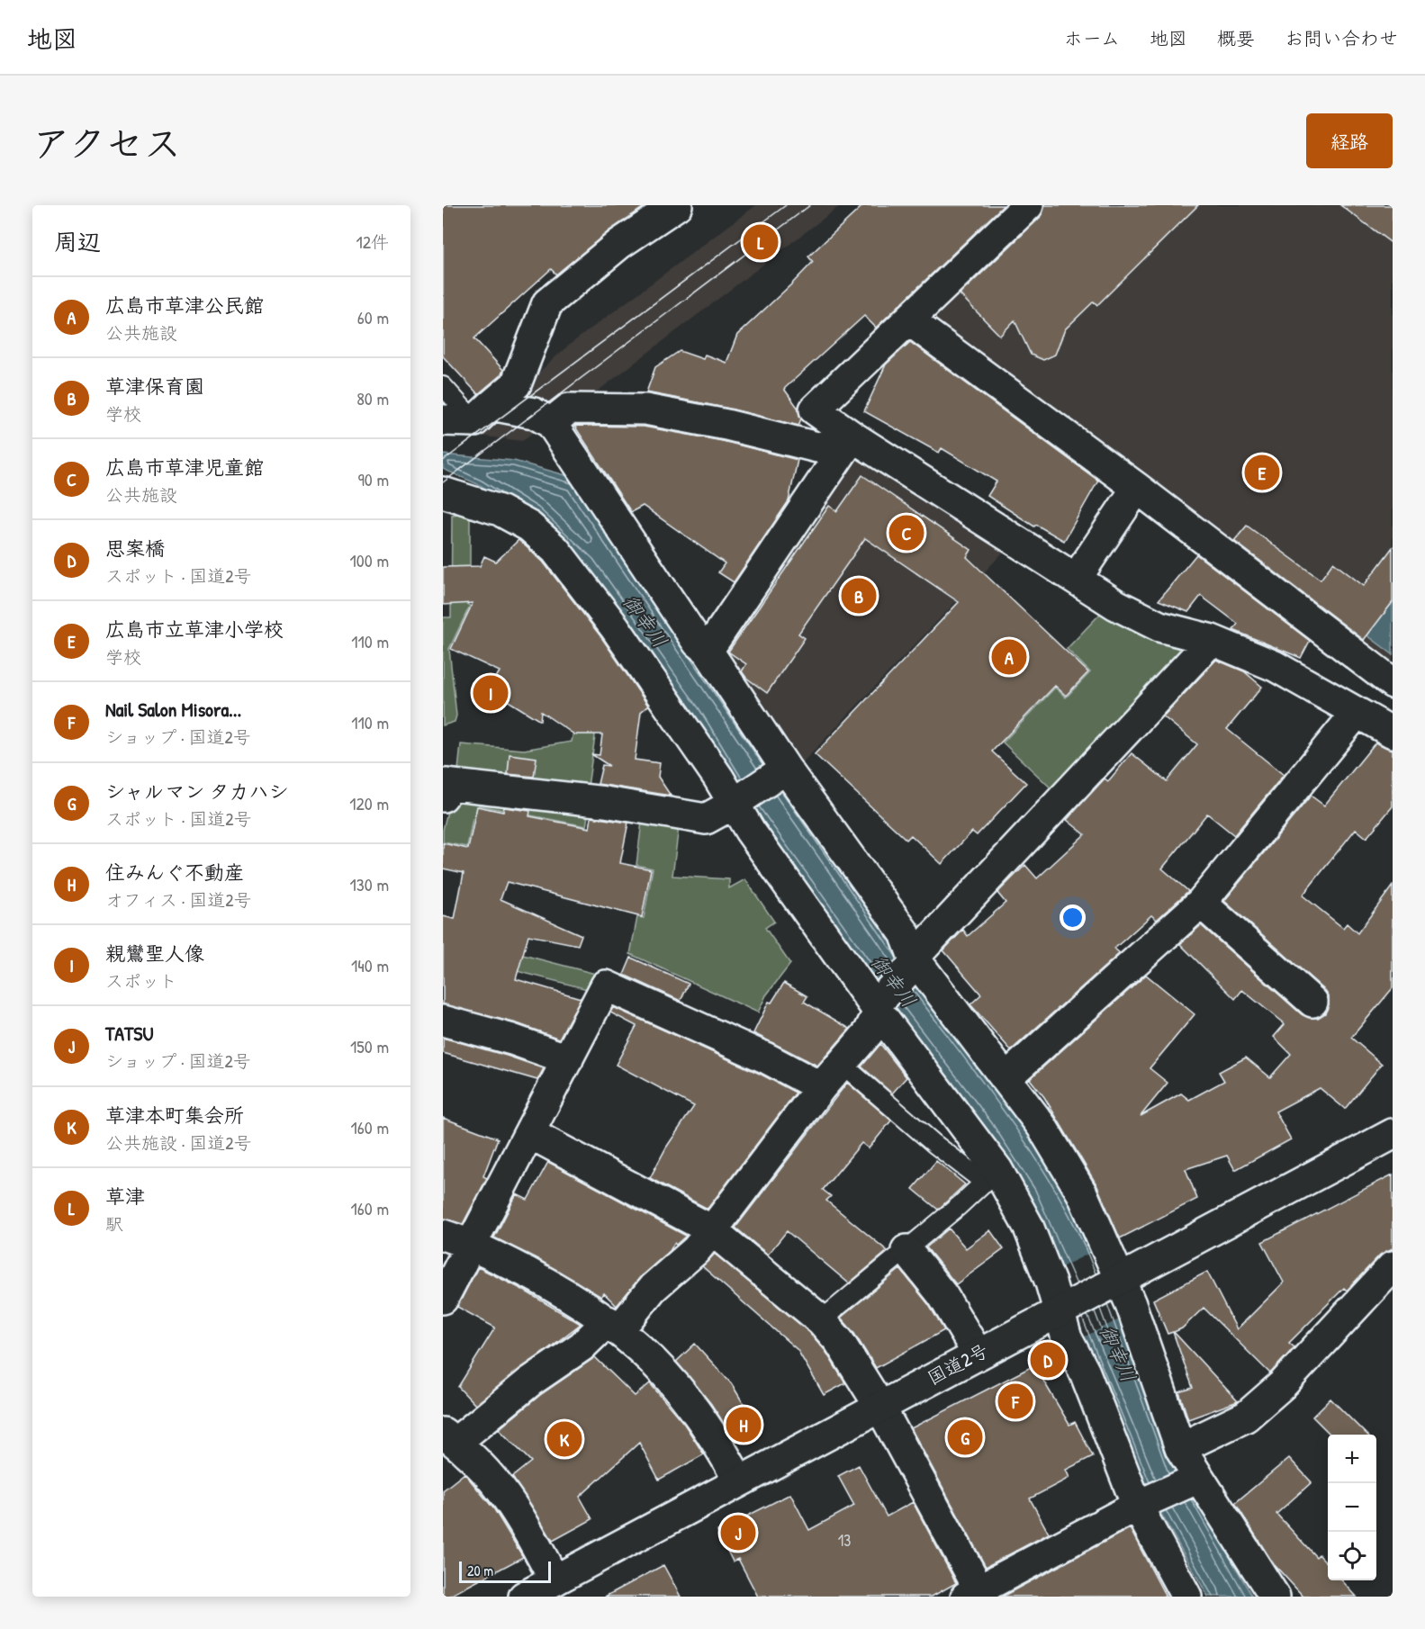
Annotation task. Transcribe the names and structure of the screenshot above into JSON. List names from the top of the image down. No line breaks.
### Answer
{"streets":{"main road":["国道2号"]},"water":["御幸川"],"house_numbers":["13"],"scale_bar":"20 m","page":{"header":"地図","nav":["ホーム","地図","概要","お問い合わせ"],"title":"アクセス","buttons":"経路","heading":["周辺","12件"],"pins":["L","E","C","B","A","I","D","F","H","G","K","J"],"list":[{"mark":"A","name":"広島市草津公民館","note":"公共施設","value":"60 m"},{"mark":"B","name":"草津保育園","note":"学校","value":"80 m"},{"mark":"C","name":"広島市草津児童館","note":"公共施設","value":"90 m"},{"mark":"D","name":"思案橋","note":"スポット · 国道2号","value":"100 m"},{"mark":"E","name":"広島市立草津小学校","note":"学校","value":"110 m"},{"mark":"F","name":"Nail Salon Misora...","note":"ショップ · 国道2号","value":"110 m"},{"mark":"G","name":"シャルマン タカハシ","note":"スポット · 国道2号","value":"120 m"},{"mark":"H","name":"住みんぐ不動産","note":"オフィス · 国道2号","value":"130 m"},{"mark":"I","name":"親鸞聖人像","note":"スポット","value":"140 m"},{"mark":"J","name":"TATSU","note":"ショップ · 国道2号","value":"150 m"},{"mark":"K","name":"草津本町集会所","note":"公共施設 · 国道2号","value":"160 m"},{"mark":"L","name":"草津","note":"駅","value":"160 m"}],"map_buttons":["+","−"],"scale":"20 m"}}
